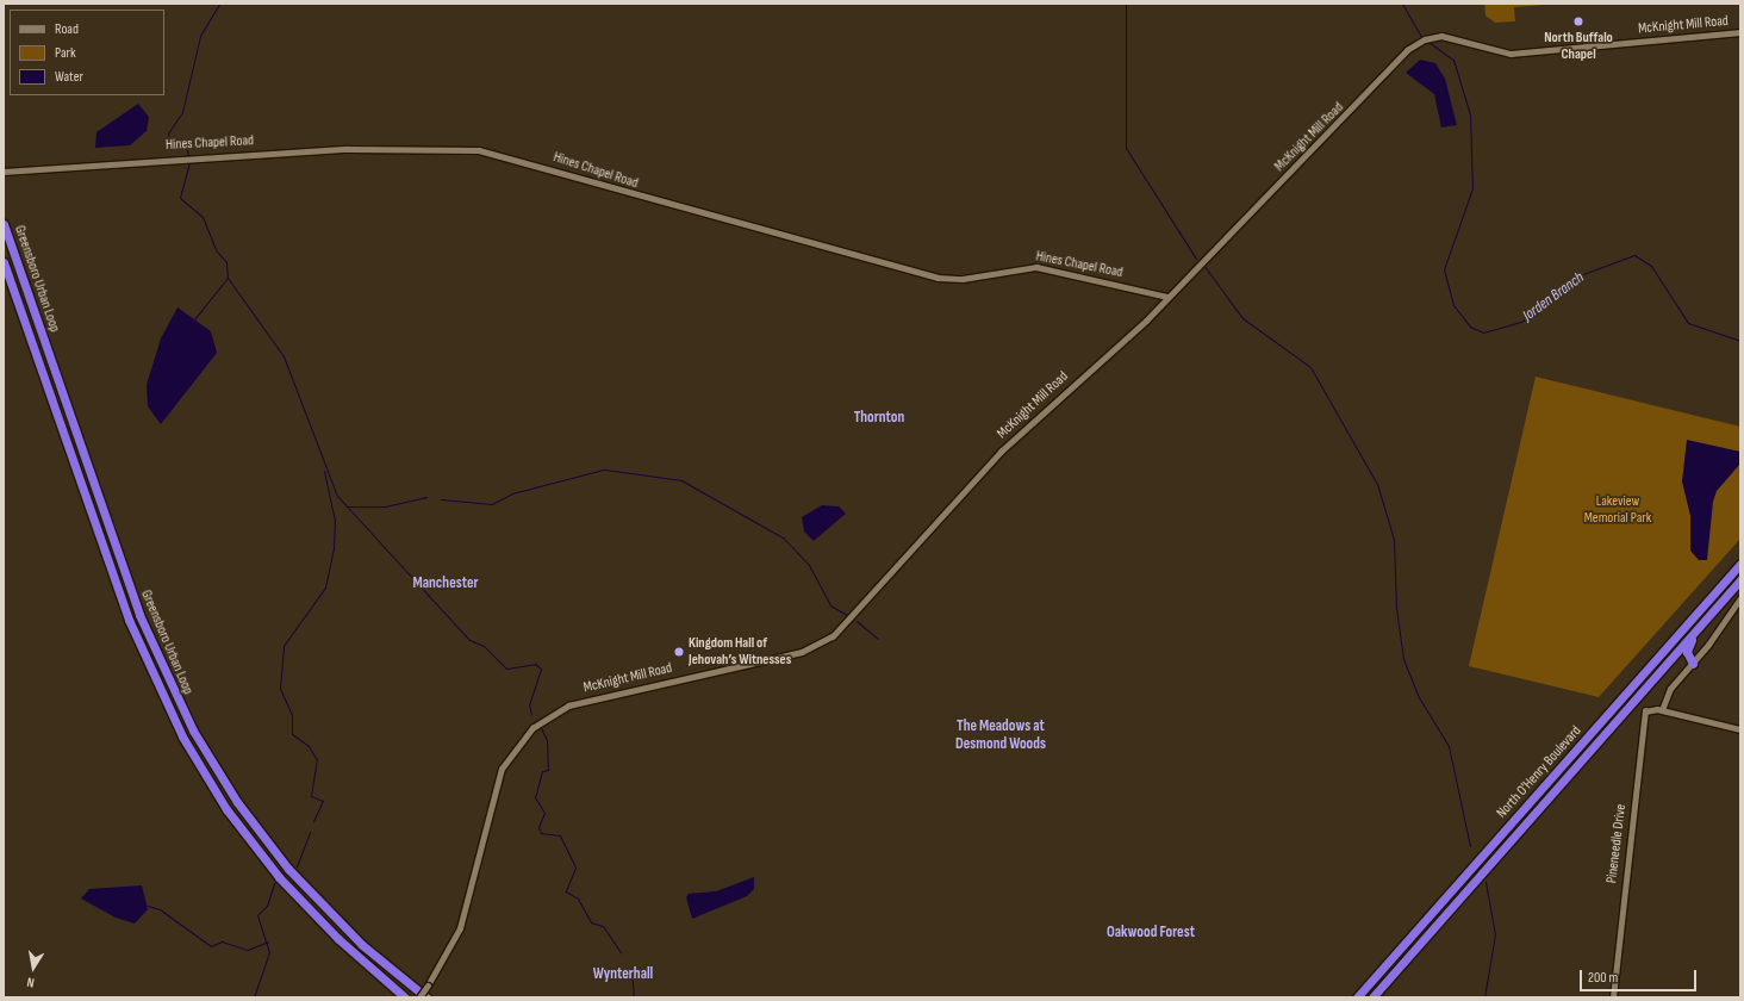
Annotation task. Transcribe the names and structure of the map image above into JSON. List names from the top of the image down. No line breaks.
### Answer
{"streets":{"highway":["Greensboro Urban Loop","North O'Henry Boulevard"],"street":["McKnight Mill Road","Hines Chapel Road","Pineneedle Drive"]},"crossings":[["McKnight Mill Road","Hines Chapel Road"]],"districts":["Thornton","Manchester","The Meadows at Desmond Woods","Oakwood Forest","Wynterhall"],"water":["Jorden Branch"],"parks":["Lakeview Memorial Park"],"places":["North Buffalo Chapel","Kingdom Hall of Jehovah’s Witnesses"],"legend":["Road","Park","Water"],"scale_bar":"200 m","north":"bottom"}
